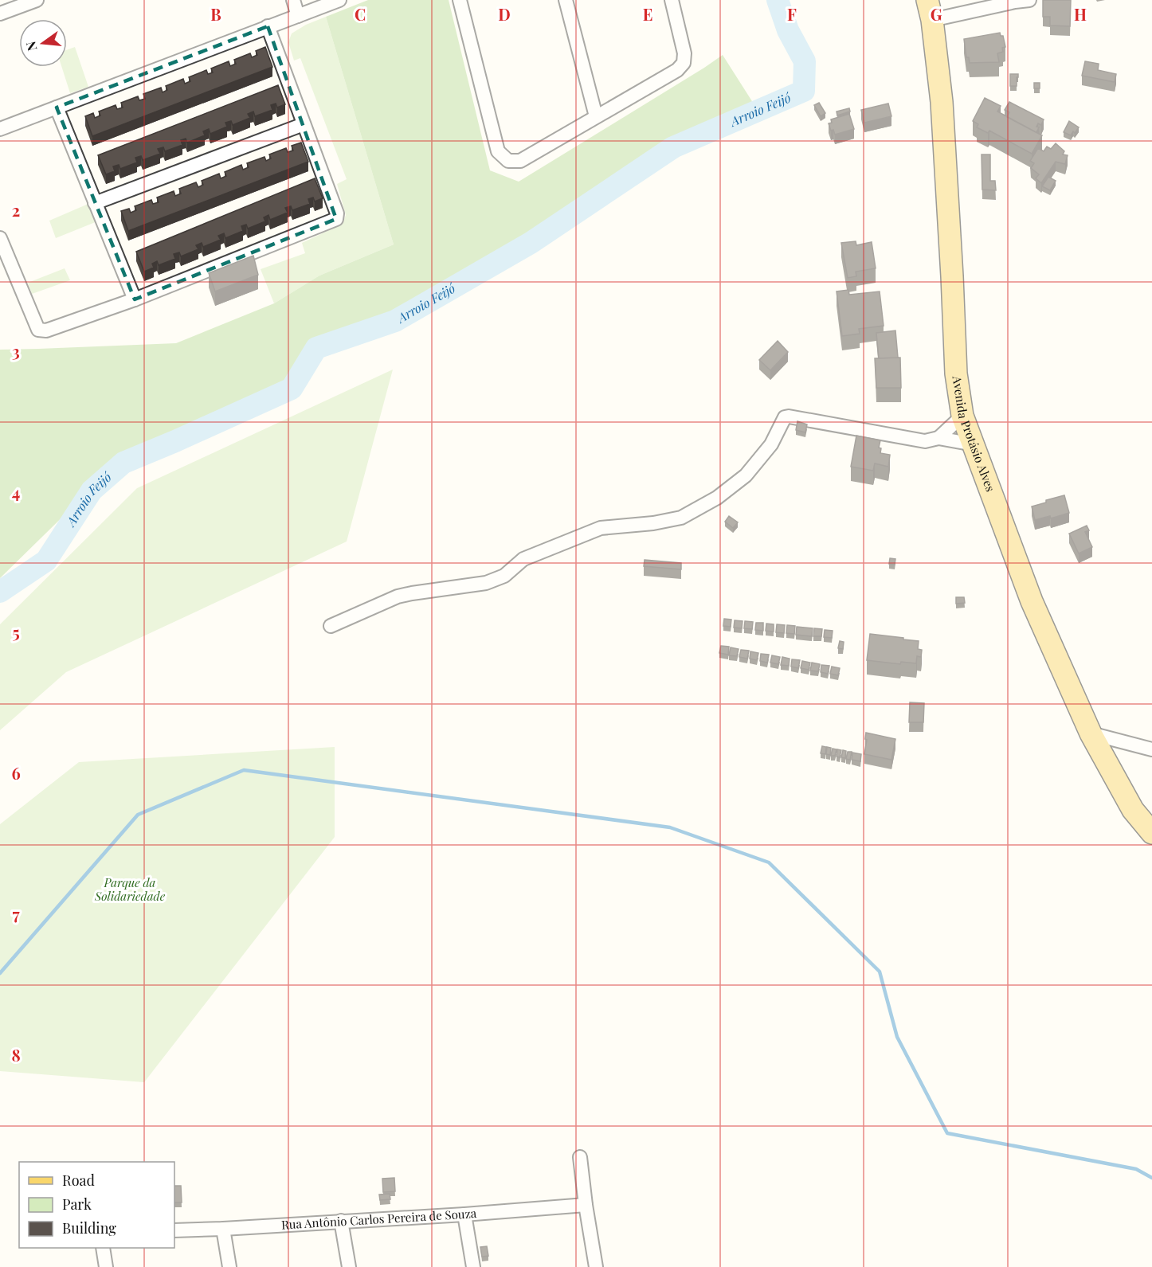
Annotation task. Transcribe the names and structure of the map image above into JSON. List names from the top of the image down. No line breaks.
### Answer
{"streets":{"main road":["Avenida Protásio Alves"],"street":["Rua Antônio Carlos Pereira de Souza"]},"water":["Arroio Feijó"],"parks":["Parque da Solidariedade"],"legend":["Road","Park","Building"],"north":"left","grid":{"columns":["B","C","D","E","F","G","H"],"rows":["2","3","4","5","6","7","8"]}}
